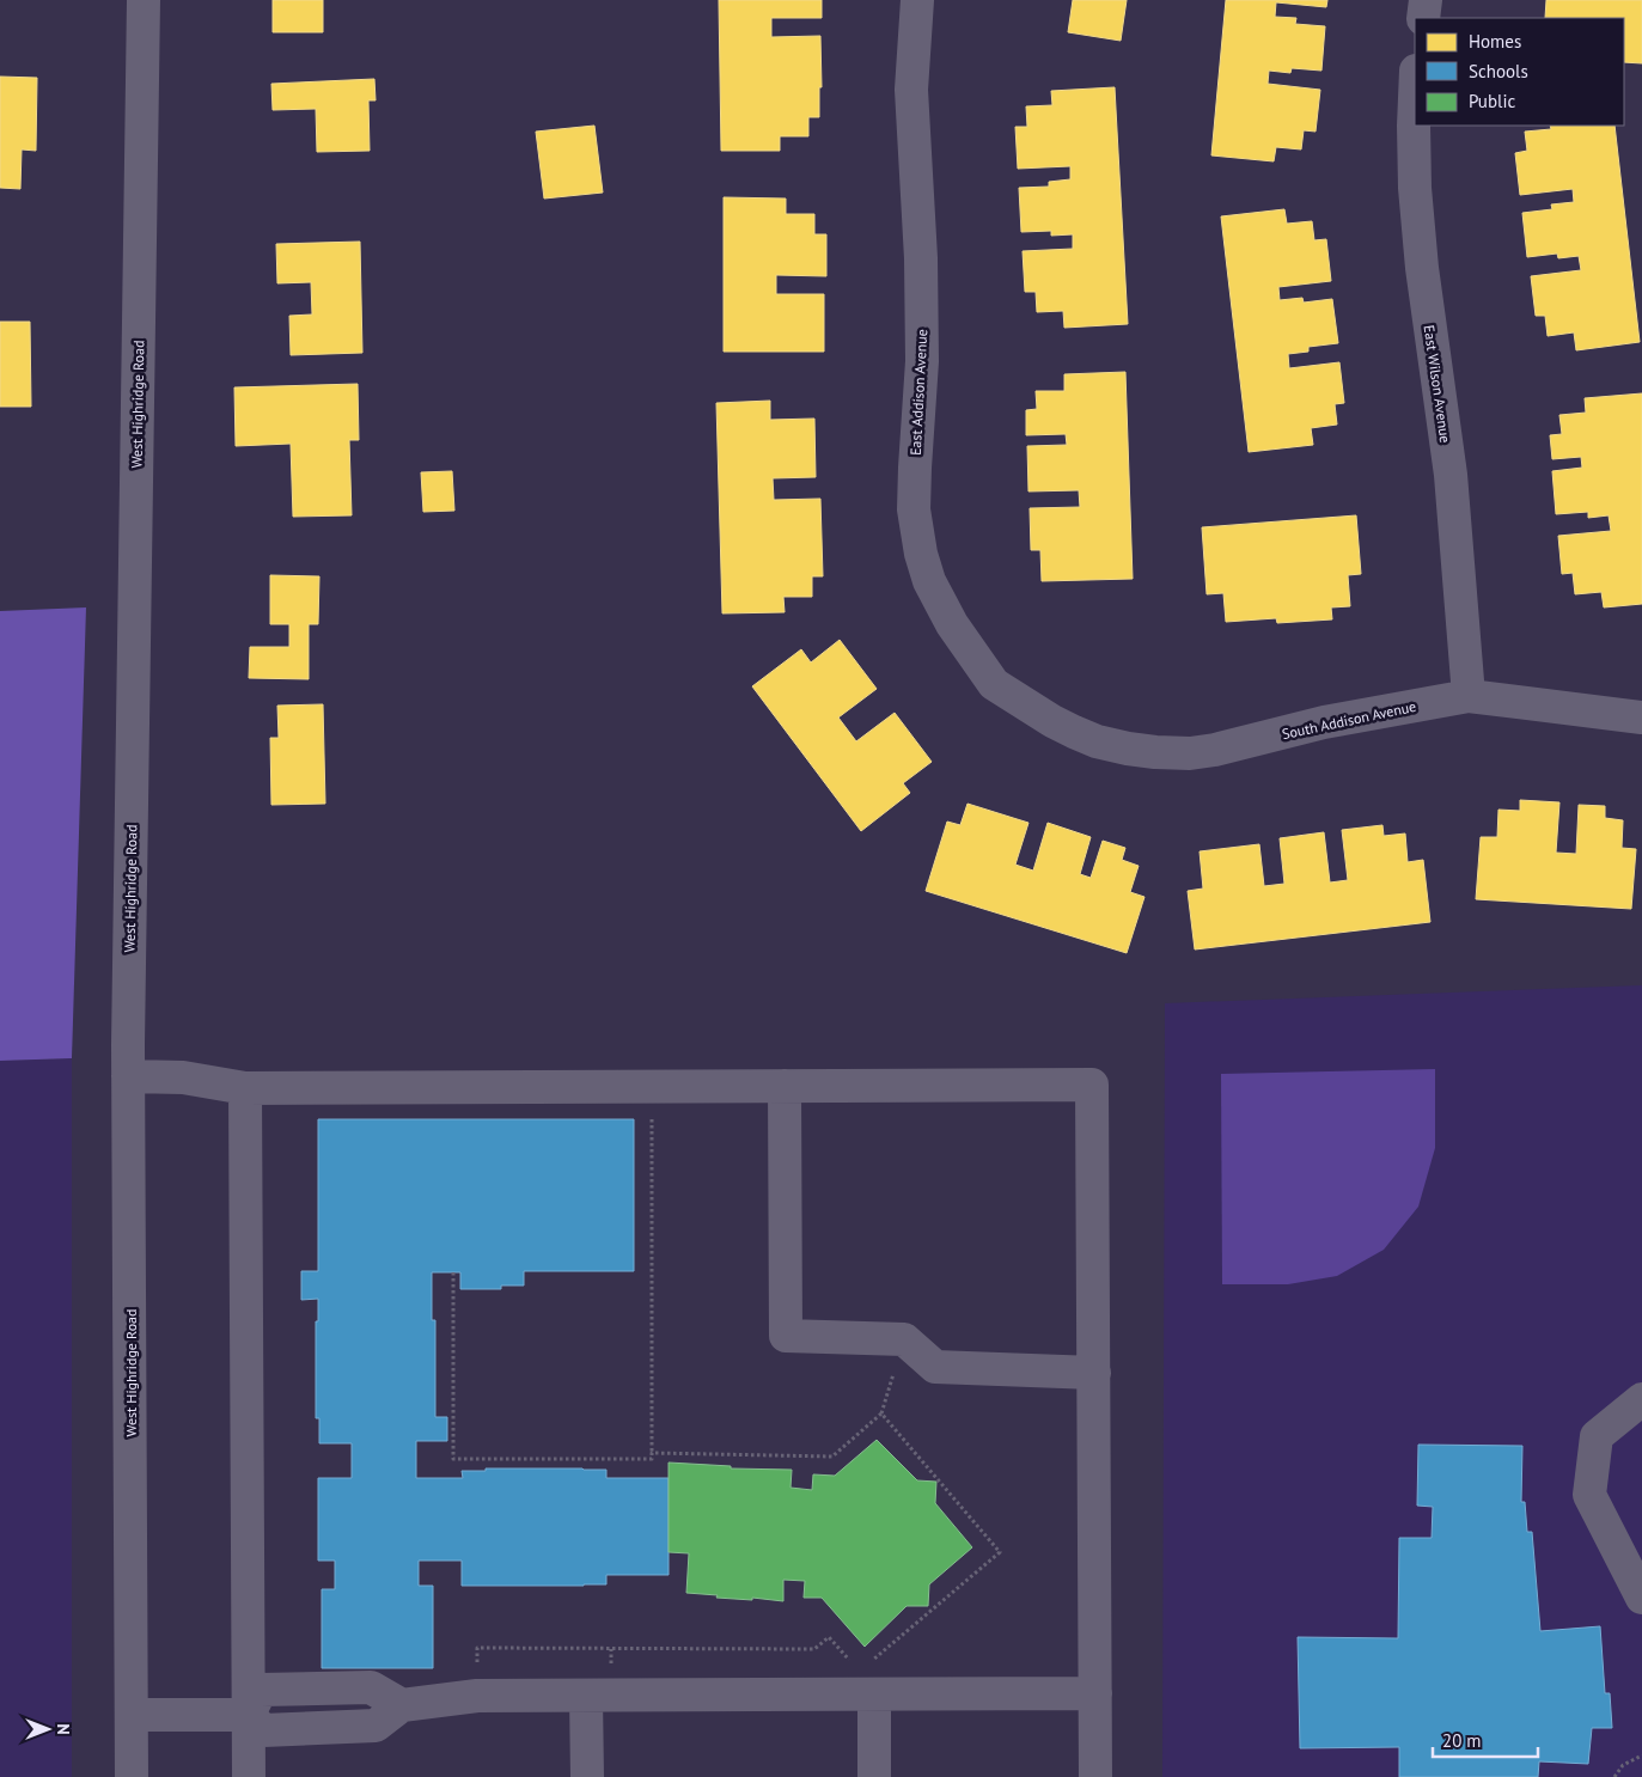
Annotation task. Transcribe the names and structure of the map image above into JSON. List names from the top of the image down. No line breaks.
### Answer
{"streets":{"street":["East Wilson Avenue","East Addison Avenue","West Highridge Road","South Addison Avenue"]},"crossings":[["East Wilson Avenue","South Addison Avenue"],["East Addison Avenue","South Addison Avenue"]],"legend":["Homes","Schools","Public"],"scale_bar":"20 m","north":"right"}
